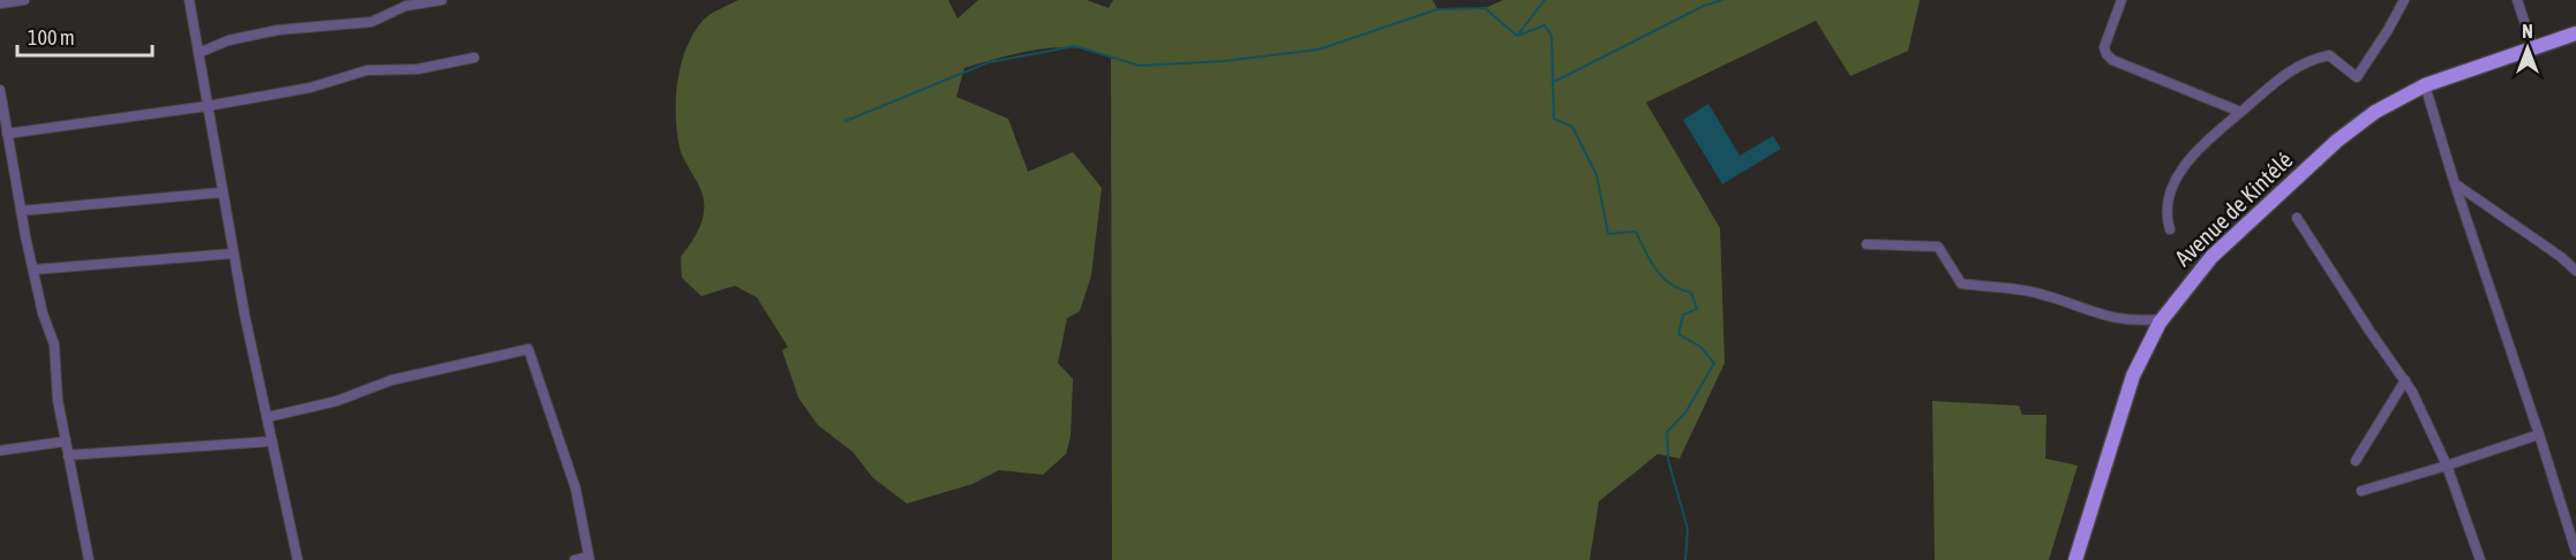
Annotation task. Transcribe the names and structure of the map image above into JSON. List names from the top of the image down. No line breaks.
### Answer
{"streets":{"main road":["Avenue de Kintélé"]},"scale_bar":"100 m","north":"top"}
